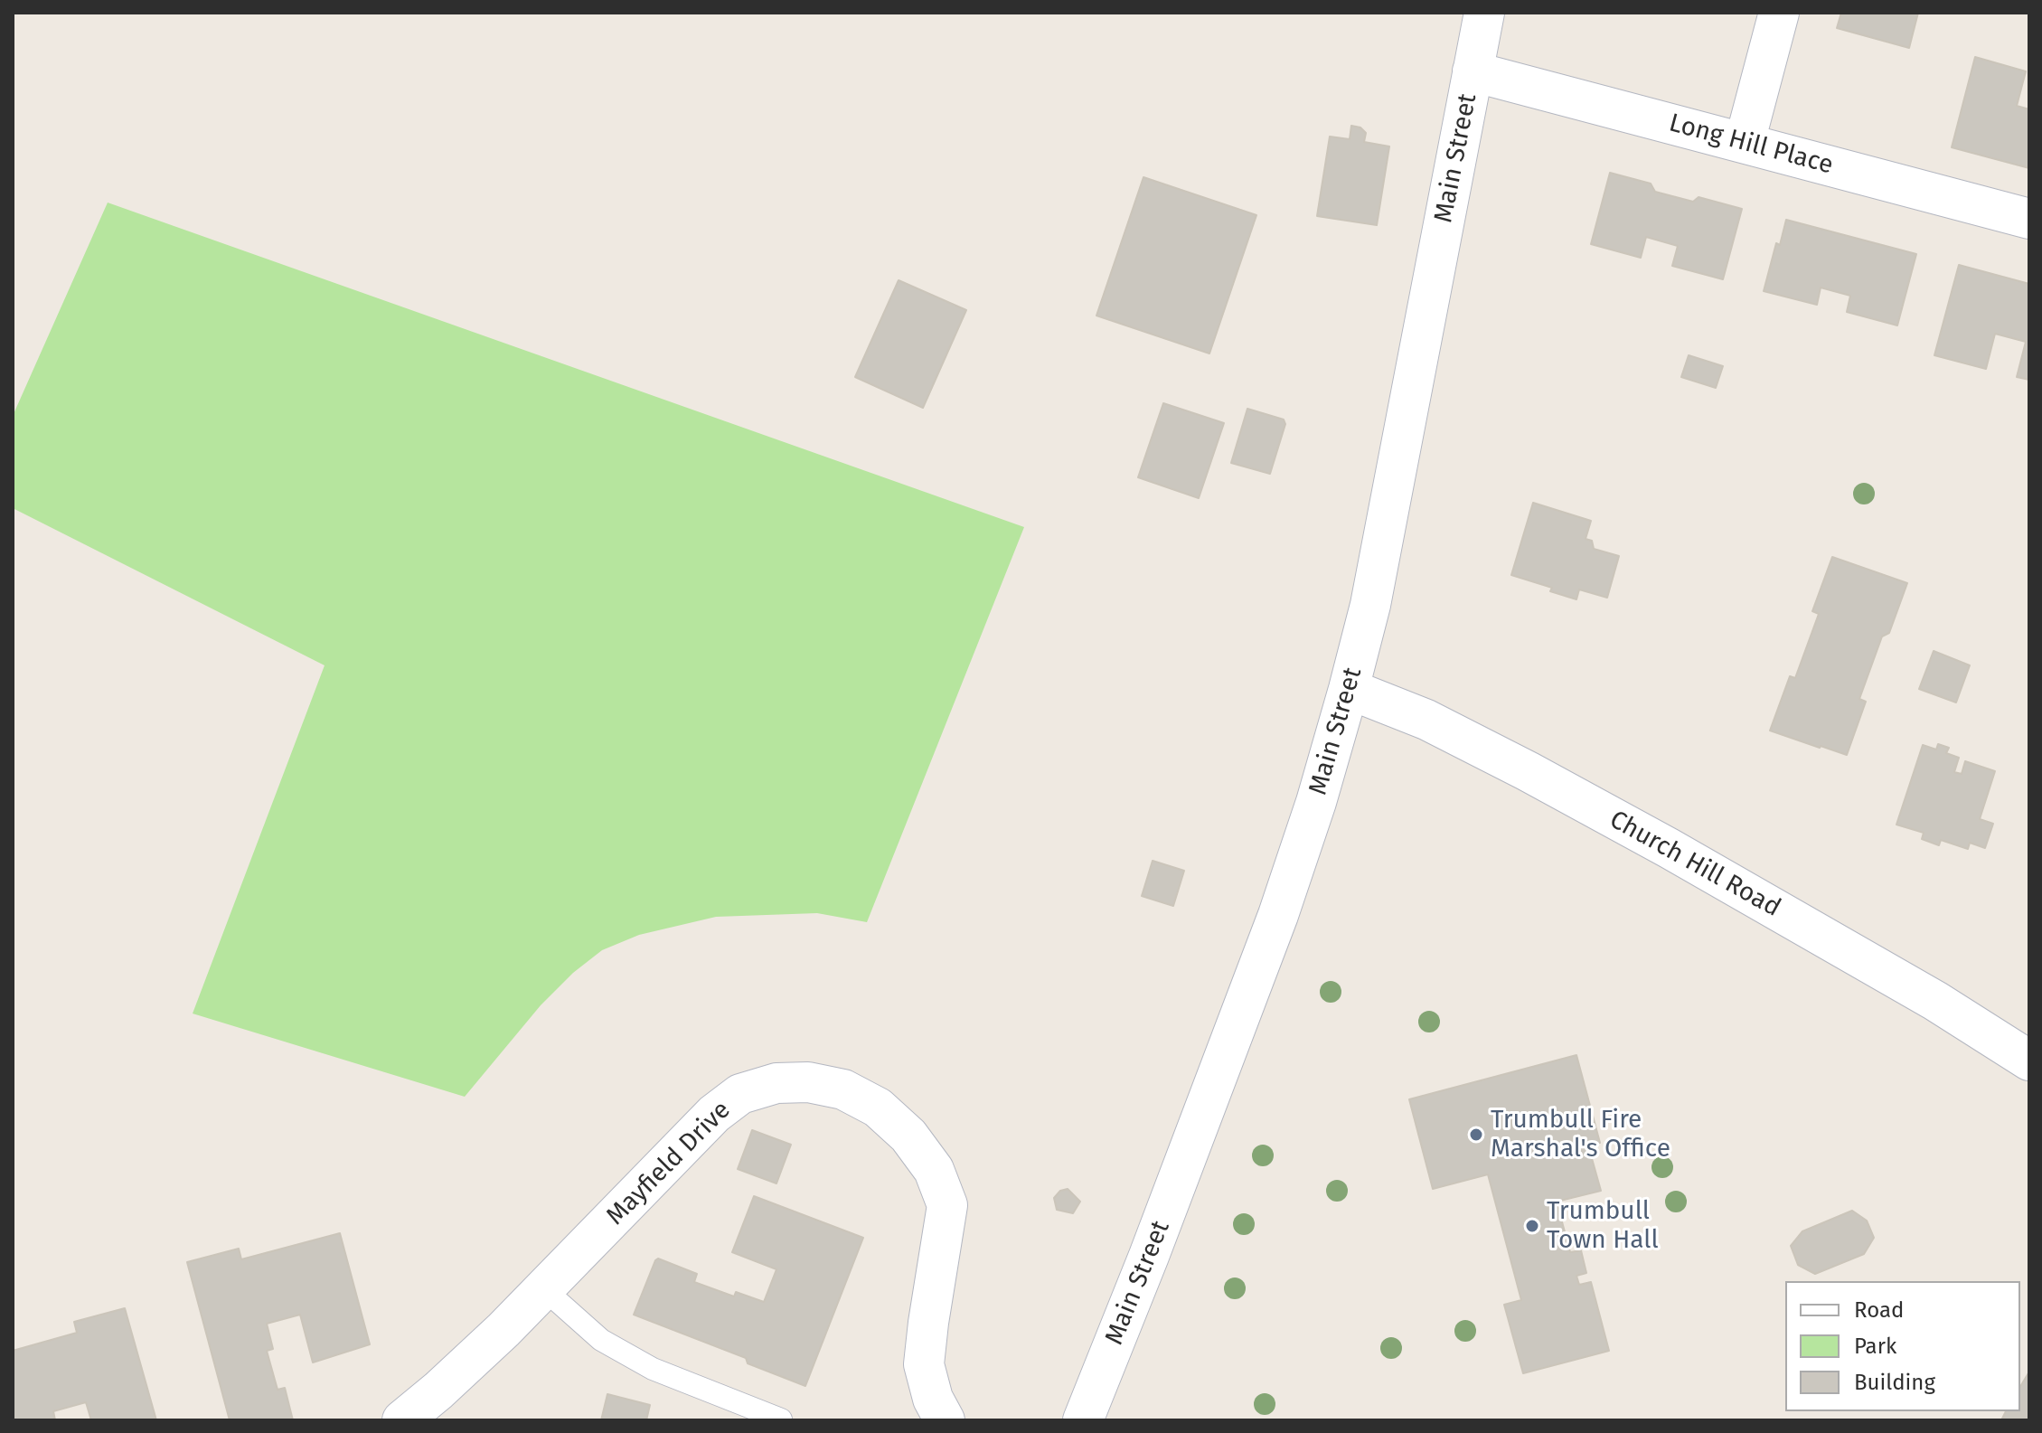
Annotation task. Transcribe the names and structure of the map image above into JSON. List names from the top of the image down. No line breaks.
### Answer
{"streets":{"main road":["Long Hill Place","Main Street","Church Hill Road","Mayfield Drive"]},"crossings":[["Long Hill Place","Main Street"],["Main Street","Church Hill Road"]],"places":["Trumbull Fire Marshal's Office","Trumbull Town Hall"],"legend":["Road","Park","Building"]}
